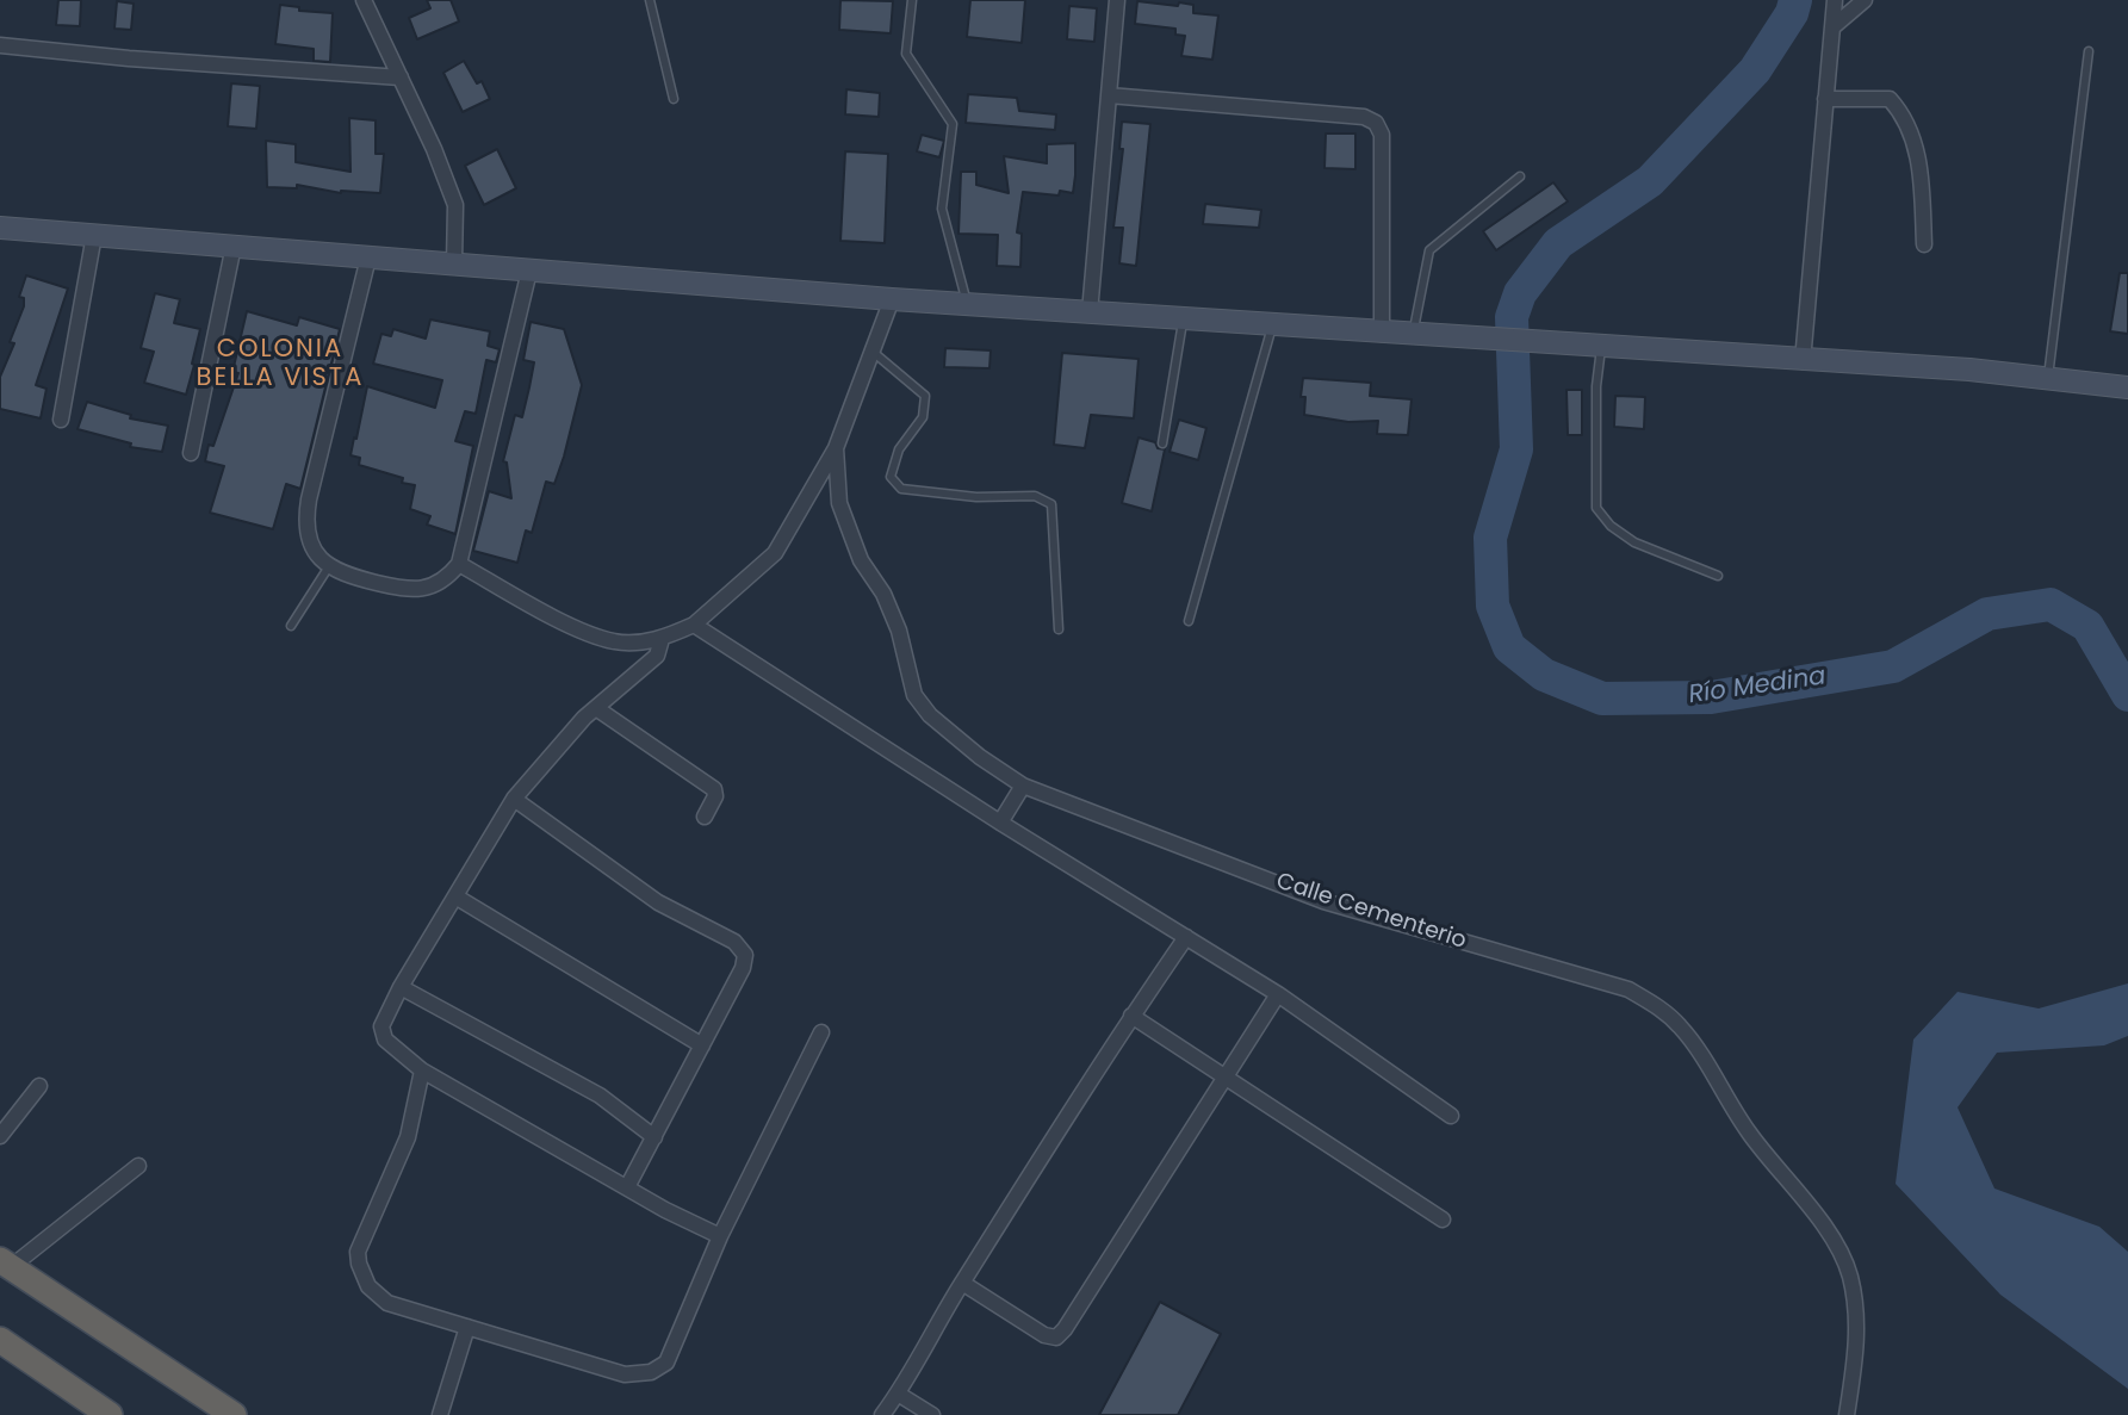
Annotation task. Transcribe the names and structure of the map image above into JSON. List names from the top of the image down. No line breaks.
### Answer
{"streets":{"street":["Calle Cementerio"]},"districts":["COLONIA BELLA VISTA"],"water":["Río Medina"]}
